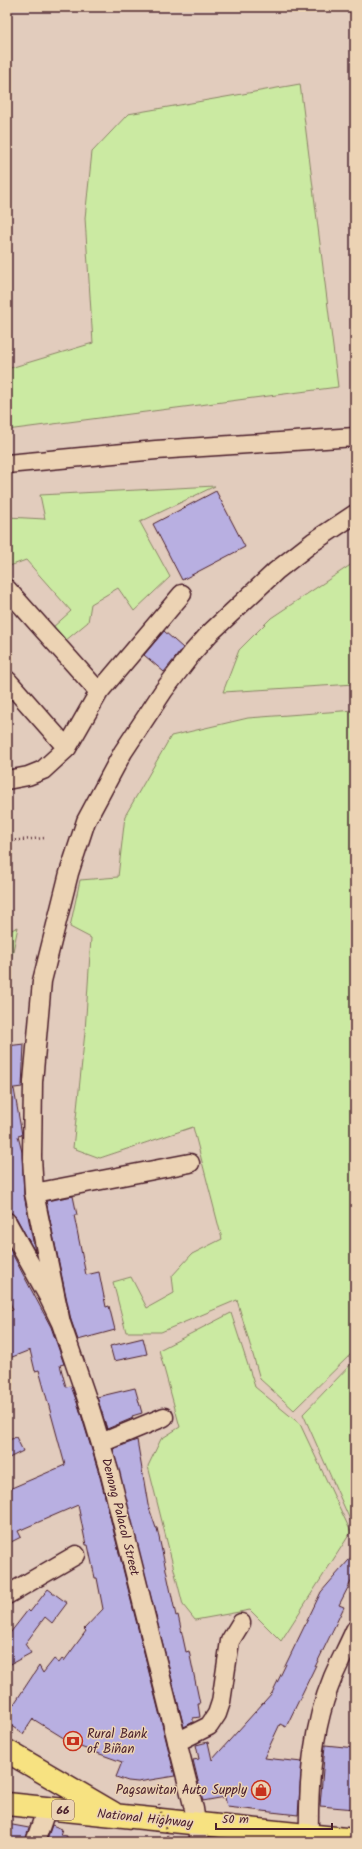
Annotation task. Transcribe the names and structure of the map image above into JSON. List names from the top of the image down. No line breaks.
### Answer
{"streets":{"main road":["66","National Highway"],"street":["Denong Palacol Street"]},"crossings":[["Denong Palacol Street","National Highway"]],"places":{"bank":["Rural Bank of Biñan"],"shop":["Pagsawitan Auto Supply"]},"scale_bar":"50 m"}
